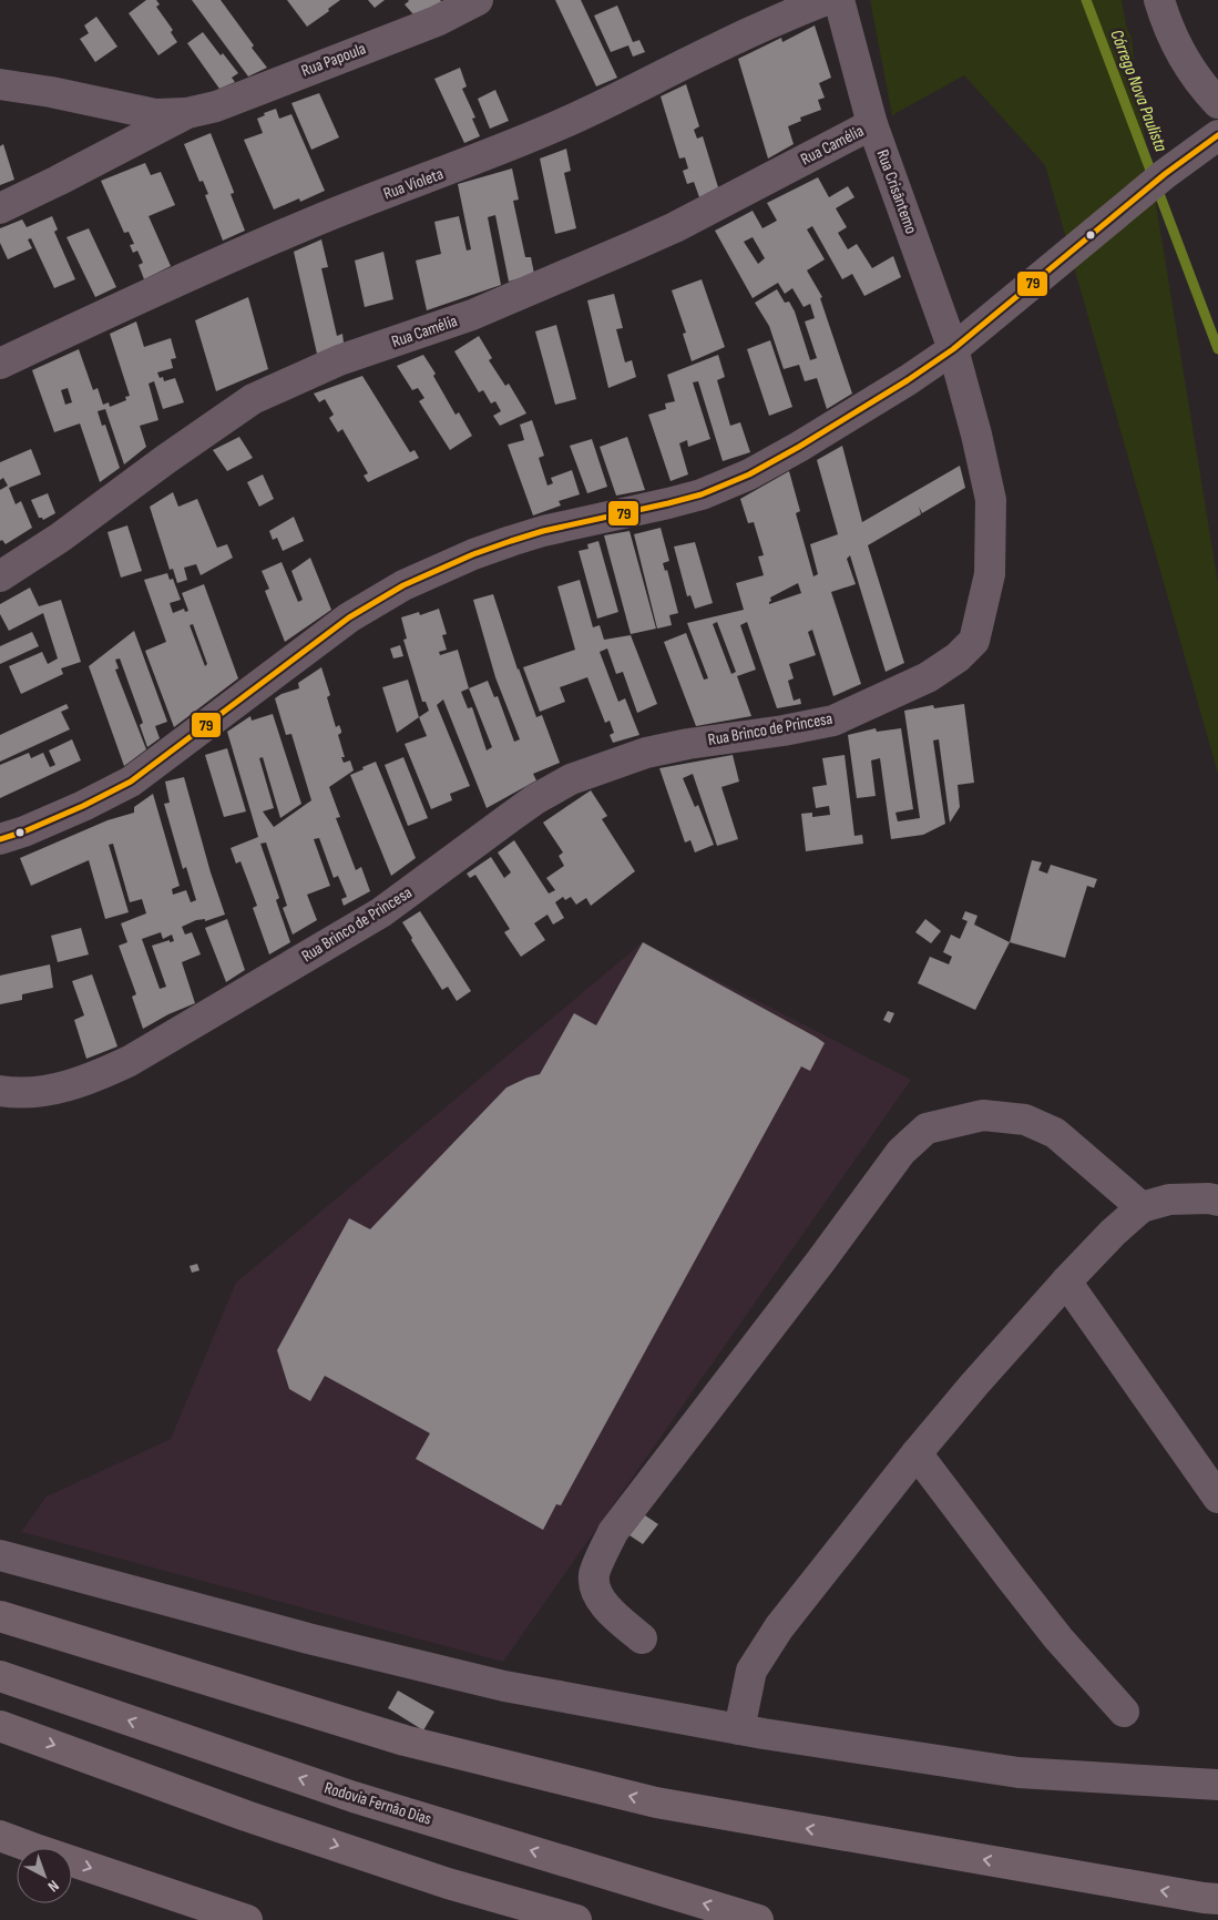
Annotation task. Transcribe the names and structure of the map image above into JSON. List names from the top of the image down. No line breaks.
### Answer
{"streets":{"highway":["Rodovia Fernão Dias"],"street":["Rua Papoula","Rua Camélia","Rua Violeta","Rua Crisântemo","Rua Brinco de Princesa"]},"crossings":[["Rua Camélia","Rua Crisântemo"],["Rua Crisântemo","Rua Brinco de Princesa"]],"water":["Córrego Nova Paulista"],"lines":["transit line 79"],"north":"bottom right"}
